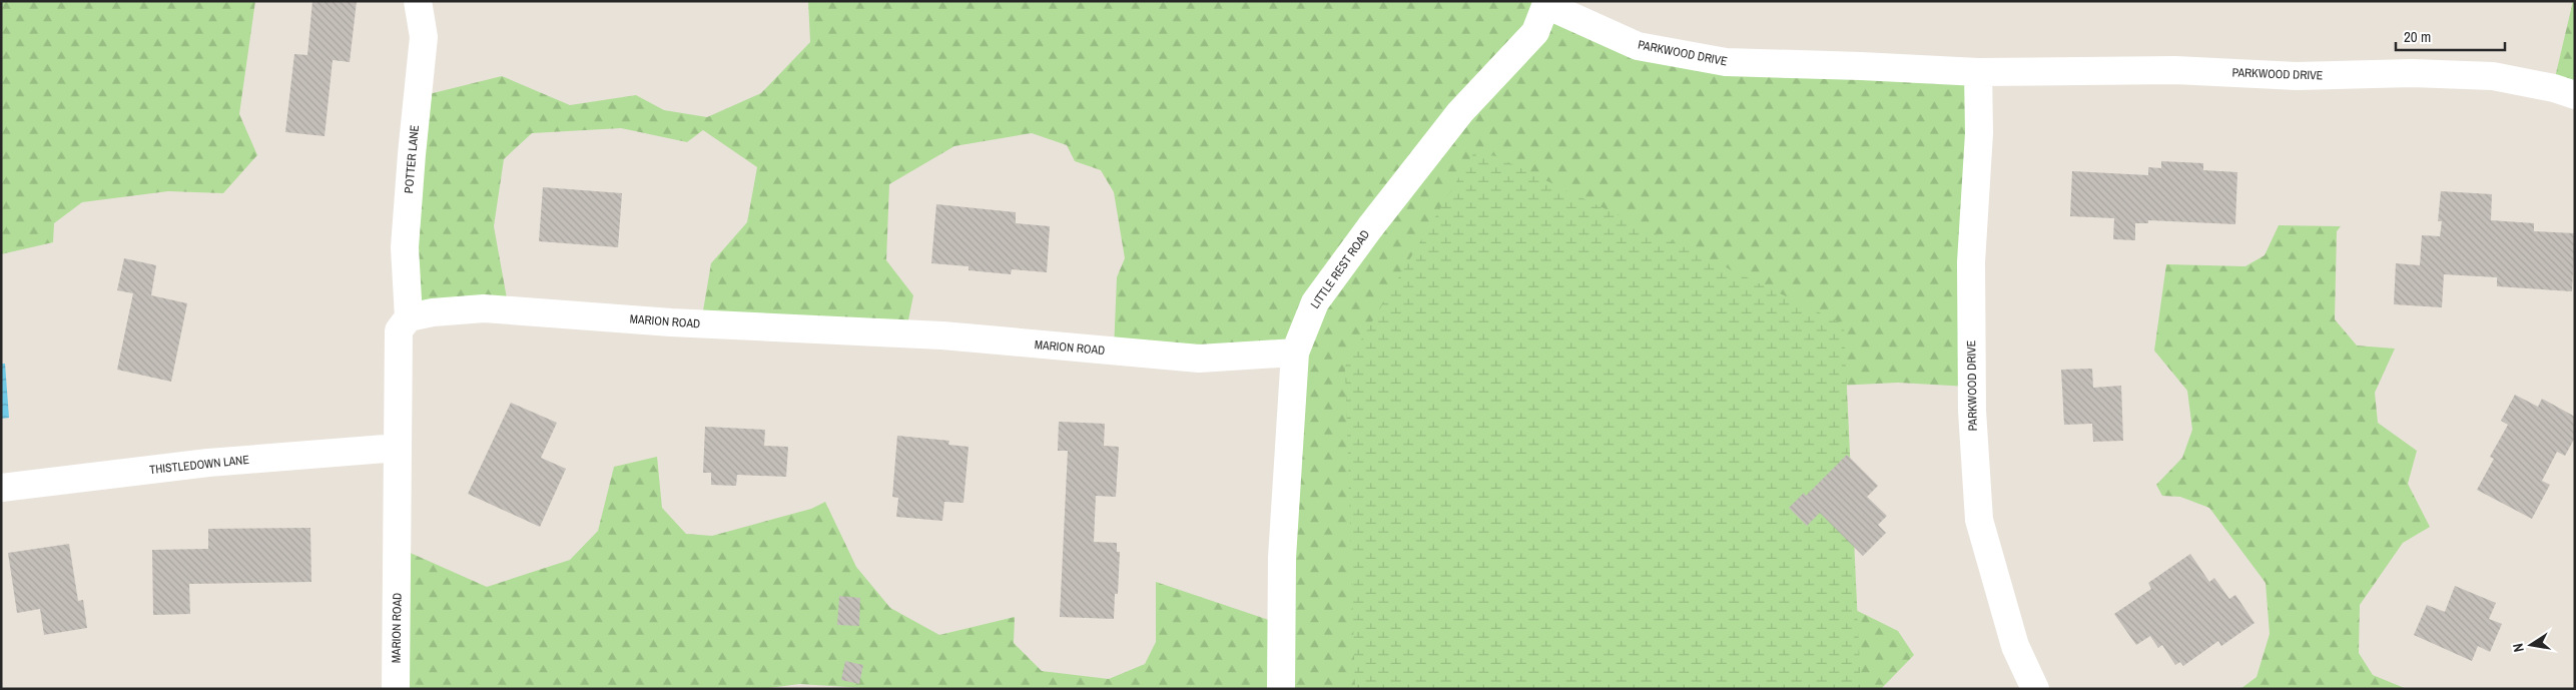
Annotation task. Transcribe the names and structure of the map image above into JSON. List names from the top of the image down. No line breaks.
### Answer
{"streets":{"street":["PARKWOOD DRIVE","POTTER LANE","LITTLE REST ROAD","MARION ROAD","THISTLEDOWN LANE"]},"crossings":[["PARKWOOD DRIVE","LITTLE REST ROAD"],["POTTER LANE","MARION ROAD"],["LITTLE REST ROAD","MARION ROAD"],["MARION ROAD","THISTLEDOWN LANE"]],"scale_bar":"20 m","north":"left"}
